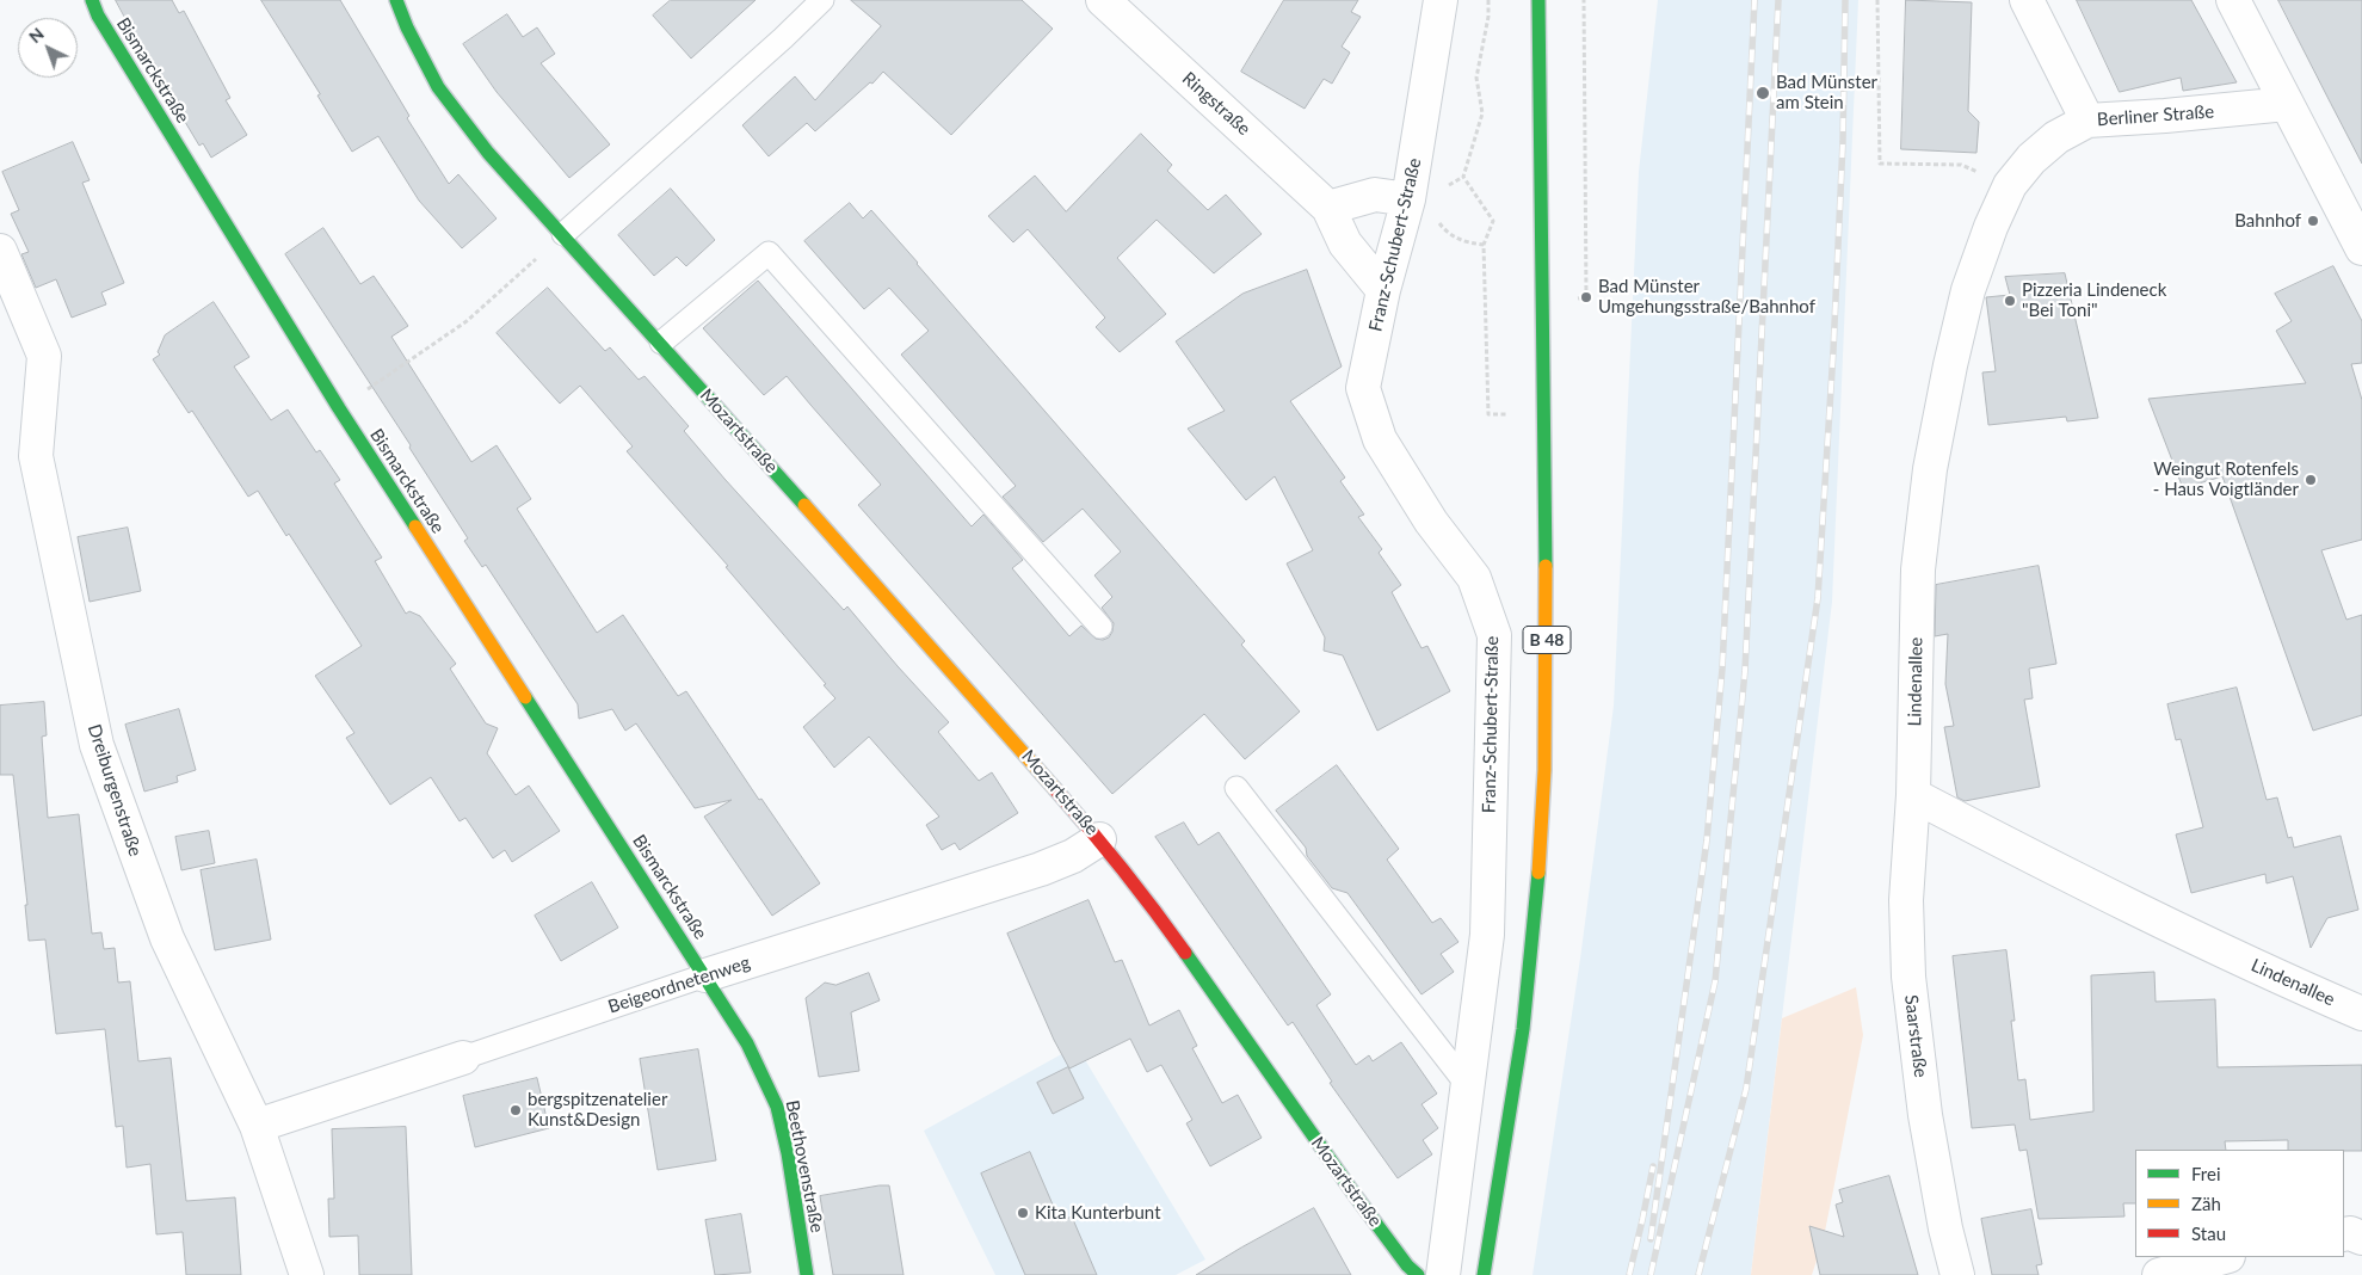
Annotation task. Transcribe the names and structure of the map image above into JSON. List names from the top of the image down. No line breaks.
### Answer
{"streets":{"street":["Bismarckstraße","Ringstraße","Berliner Straße","Franz-Schubert-Straße","Mozartstraße","B 48","Lindenallee","Dreiburgenstraße","Beigeordnetenweg","Saarstraße","Beethovenstraße"]},"crossings":[["Bismarckstraße","Beigeordnetenweg"],["Bismarckstraße","Beethovenstraße"],["Ringstraße","Franz-Schubert-Straße"],["Berliner Straße","Lindenallee"],["Mozartstraße","Beigeordnetenweg"],["Lindenallee","Saarstraße"],["Dreiburgenstraße","Beigeordnetenweg"],["Beigeordnetenweg","Beethovenstraße"]],"places":["Bad Münster am Stein","Bahnhof","Bad Münster Umgehungsstraße/Bahnhof","Pizzeria Lindeneck \"Bei Toni\"","Weingut Rotenfels - Haus Voigtländer","bergspitzenatelier Kunst&Design","Kita Kunterbunt"],"legend":["Frei","Zäh","Stau"],"north":"top left"}
